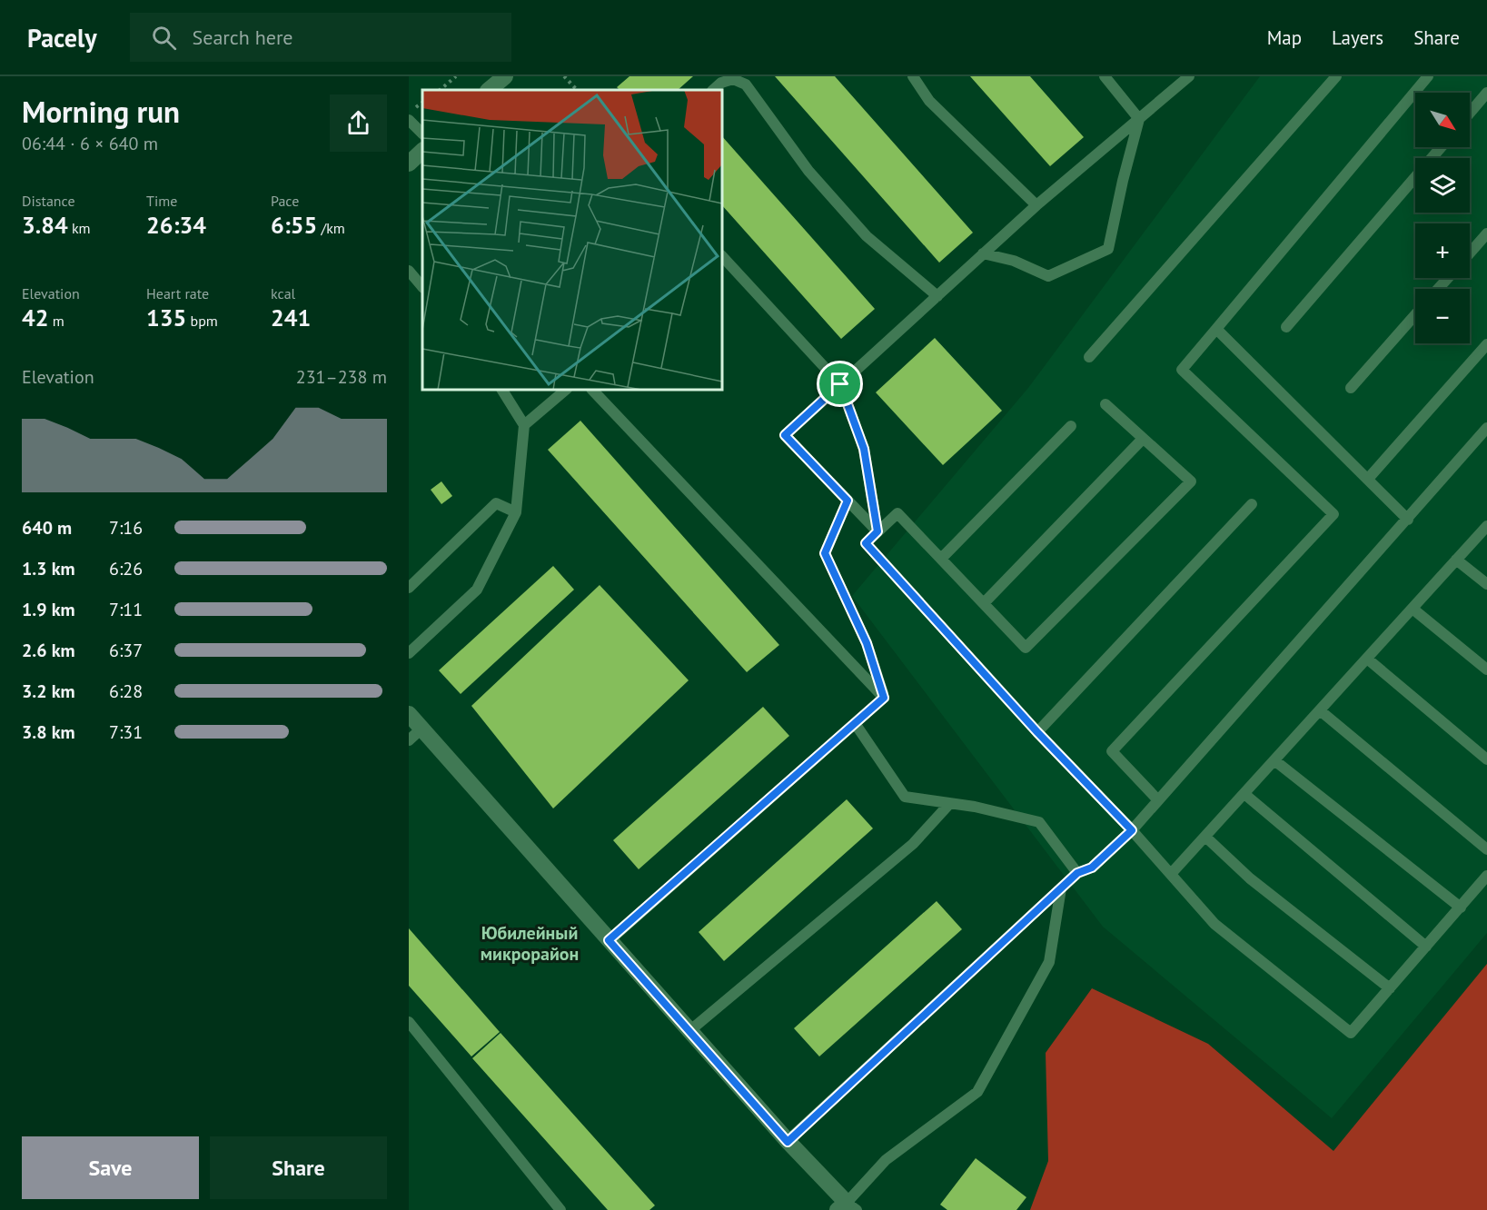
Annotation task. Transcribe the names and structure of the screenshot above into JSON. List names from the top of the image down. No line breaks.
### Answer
{"districts":["Юбилейный микрорайон"],"north":"bottom right","page":{"header":"Pacely","search":"Search here","nav":["Map","Layers","Share"],"heading":["Morning run","06:44 · 6 × 640 m"],"map_buttons":["+","−"],"stats":[["Distance","3.84 km"],["Time","26:34"],["Pace","6:55 /km"],["Elevation","42 m"],["Heart rate","135 bpm"],["kcal","241"]],"chart":["Elevation","231–238 m"],"list":[{"name":"640 m","note":"7:16"},{"name":"1.3 km","note":"6:26"},{"name":"1.9 km","note":"7:11"},{"name":"2.6 km","note":"6:37"},{"name":"3.2 km","note":"6:28"},{"name":"3.8 km","note":"7:31"}],"buttons":["Save","Share"]}}
